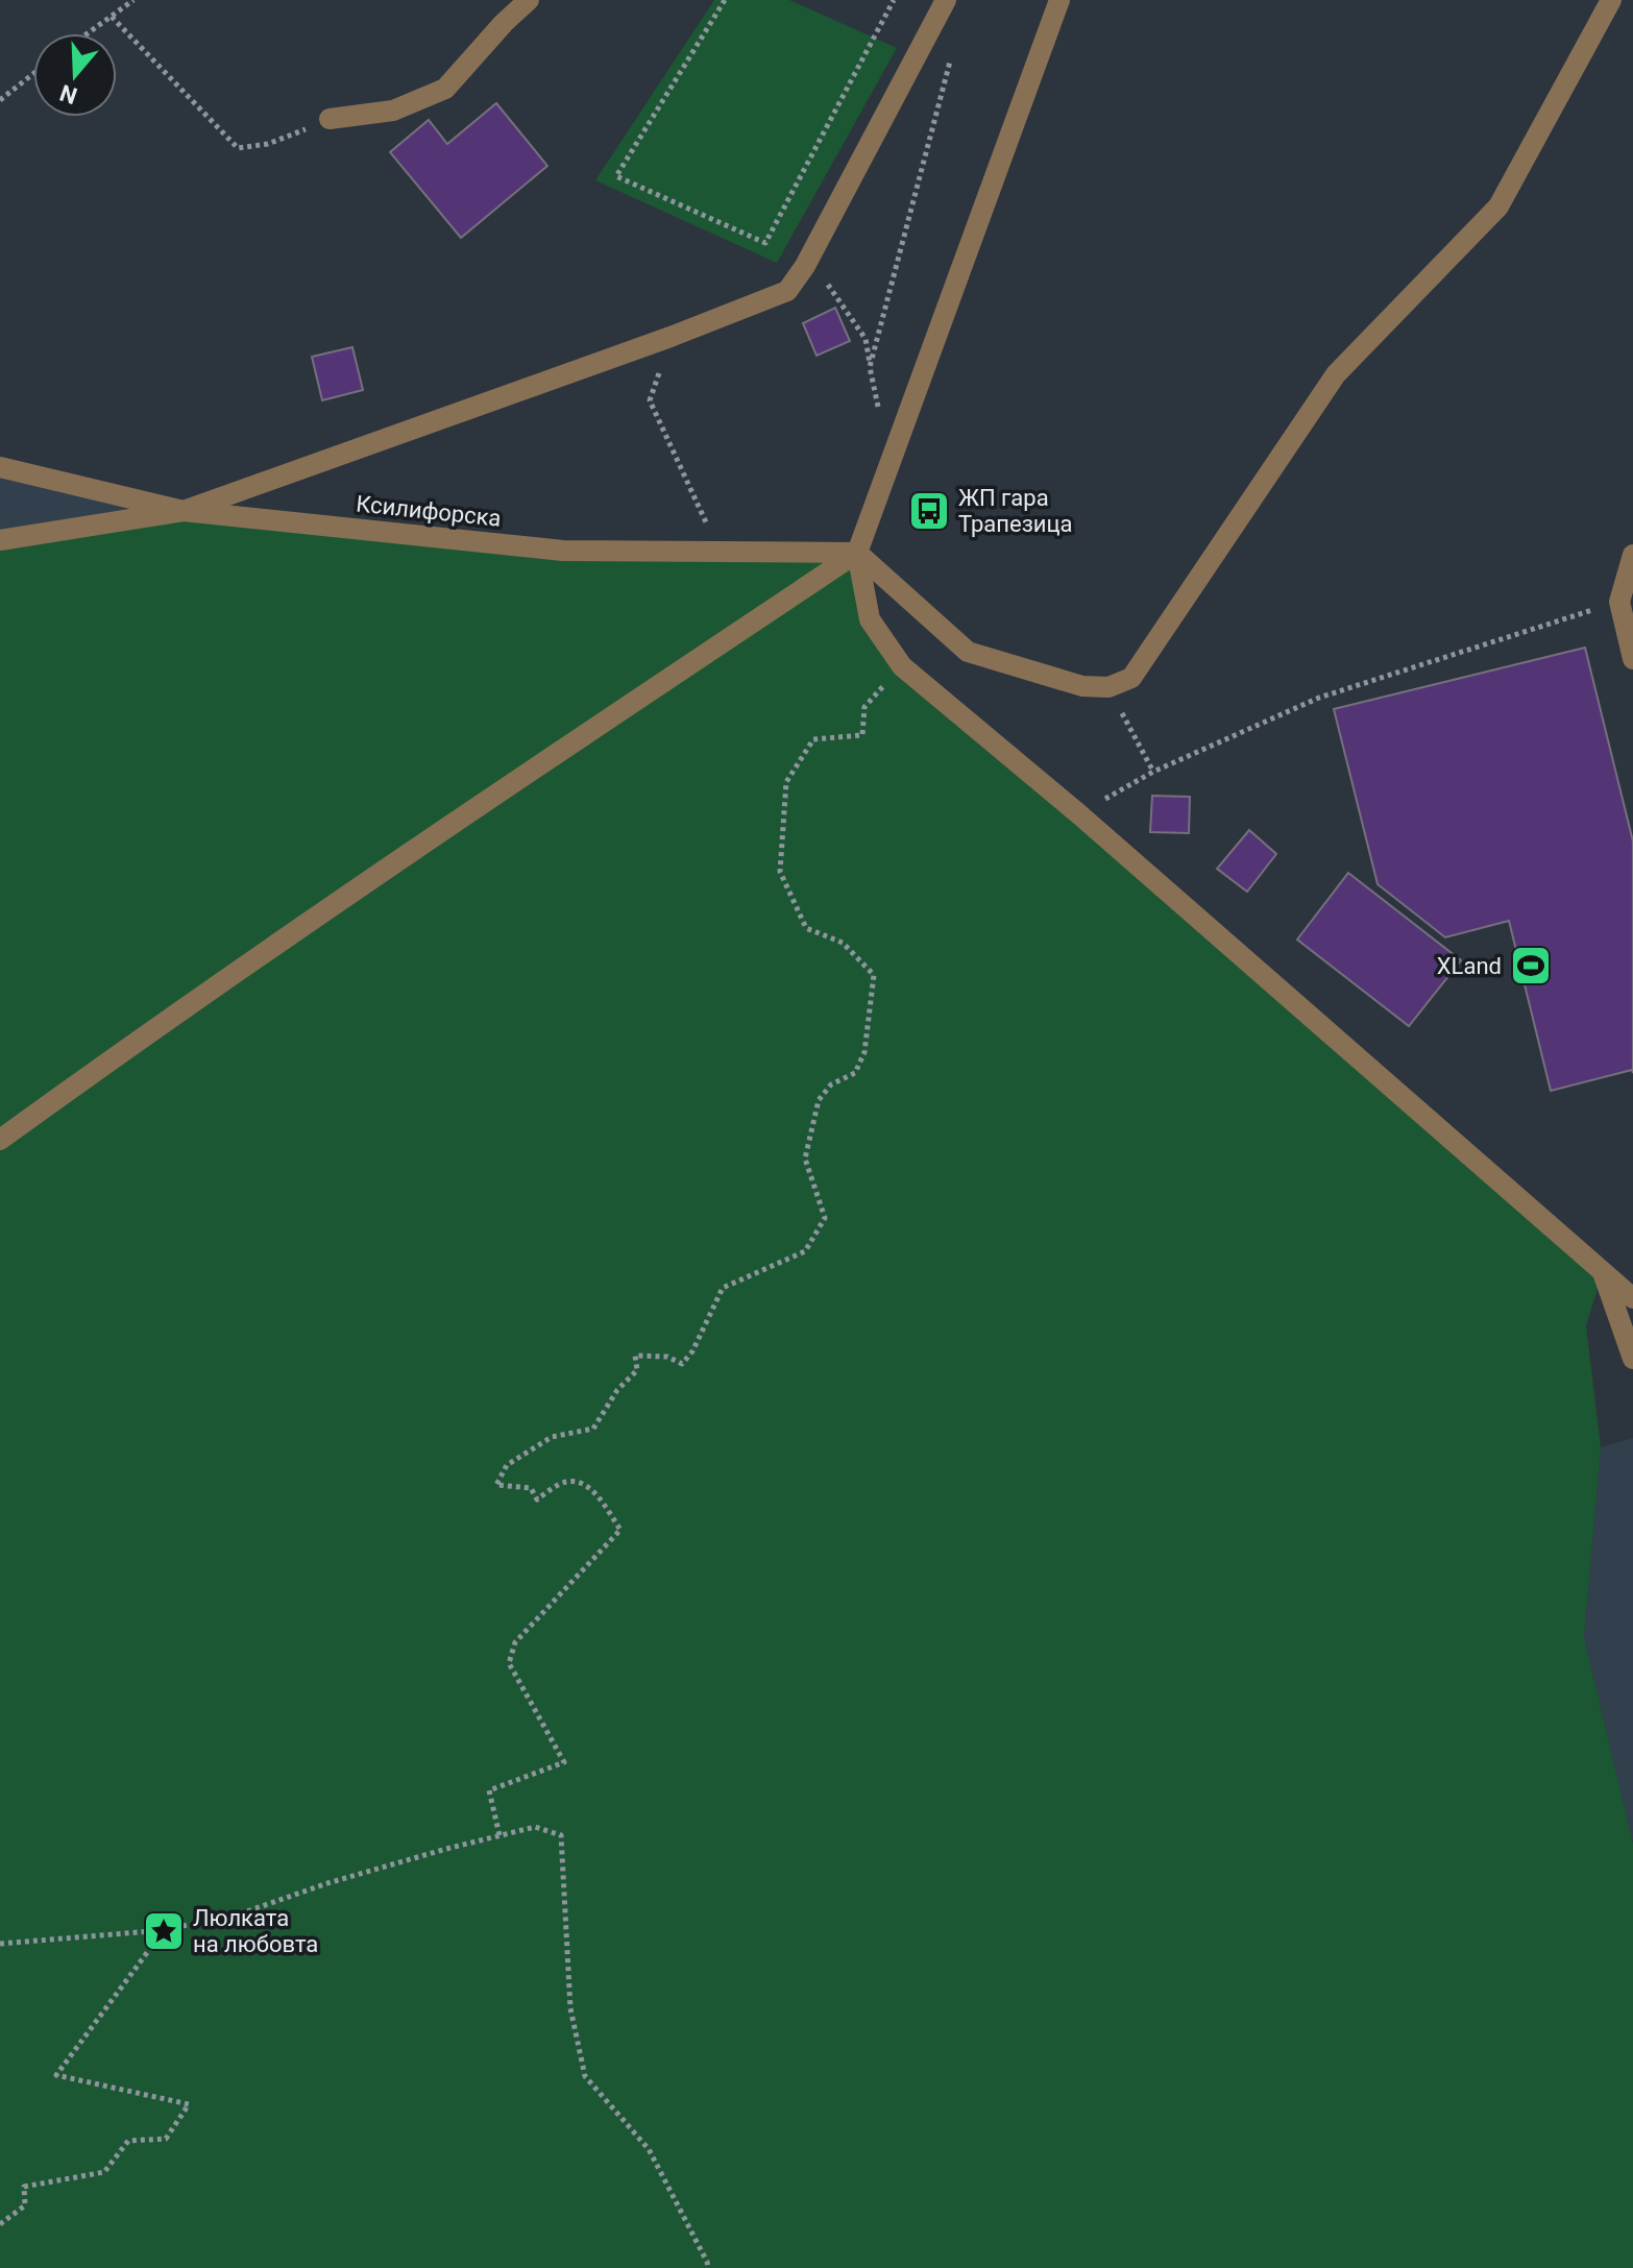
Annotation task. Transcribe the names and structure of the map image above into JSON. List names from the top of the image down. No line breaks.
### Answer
{"streets":{"street":["Ксилифорска"]},"places":{"bus stop":["ЖП гара Трапезица"],"sports":["XLand"],"place":["Люлката на любовта"]},"north":"bottom"}
